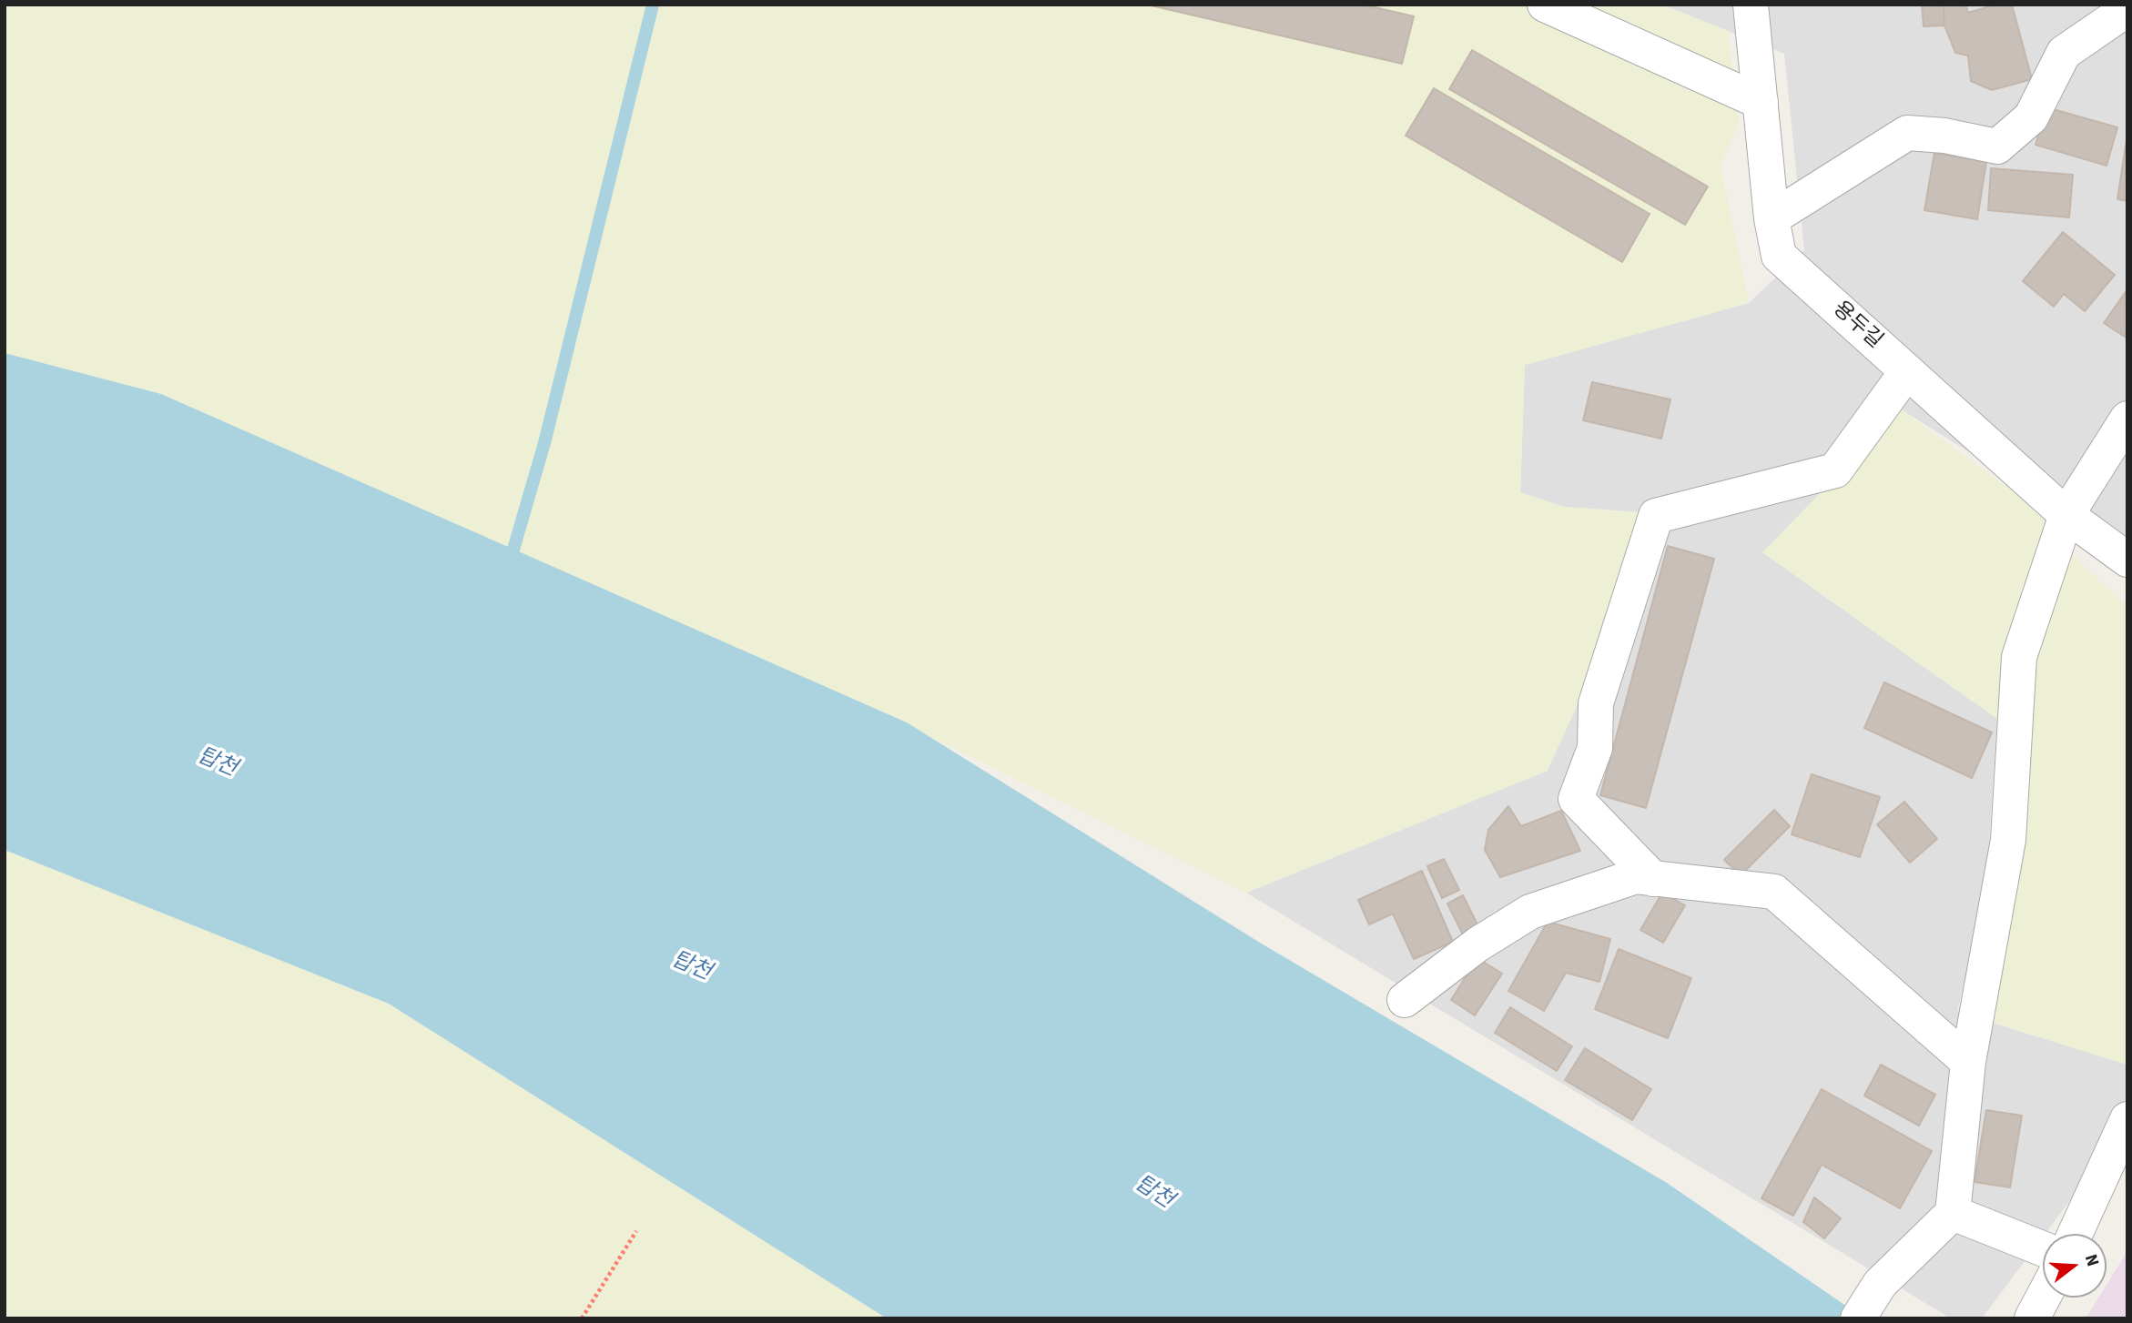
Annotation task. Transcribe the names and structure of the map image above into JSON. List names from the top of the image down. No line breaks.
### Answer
{"streets":{"street":["용두길"]},"water":["탑천"],"north":"right"}
